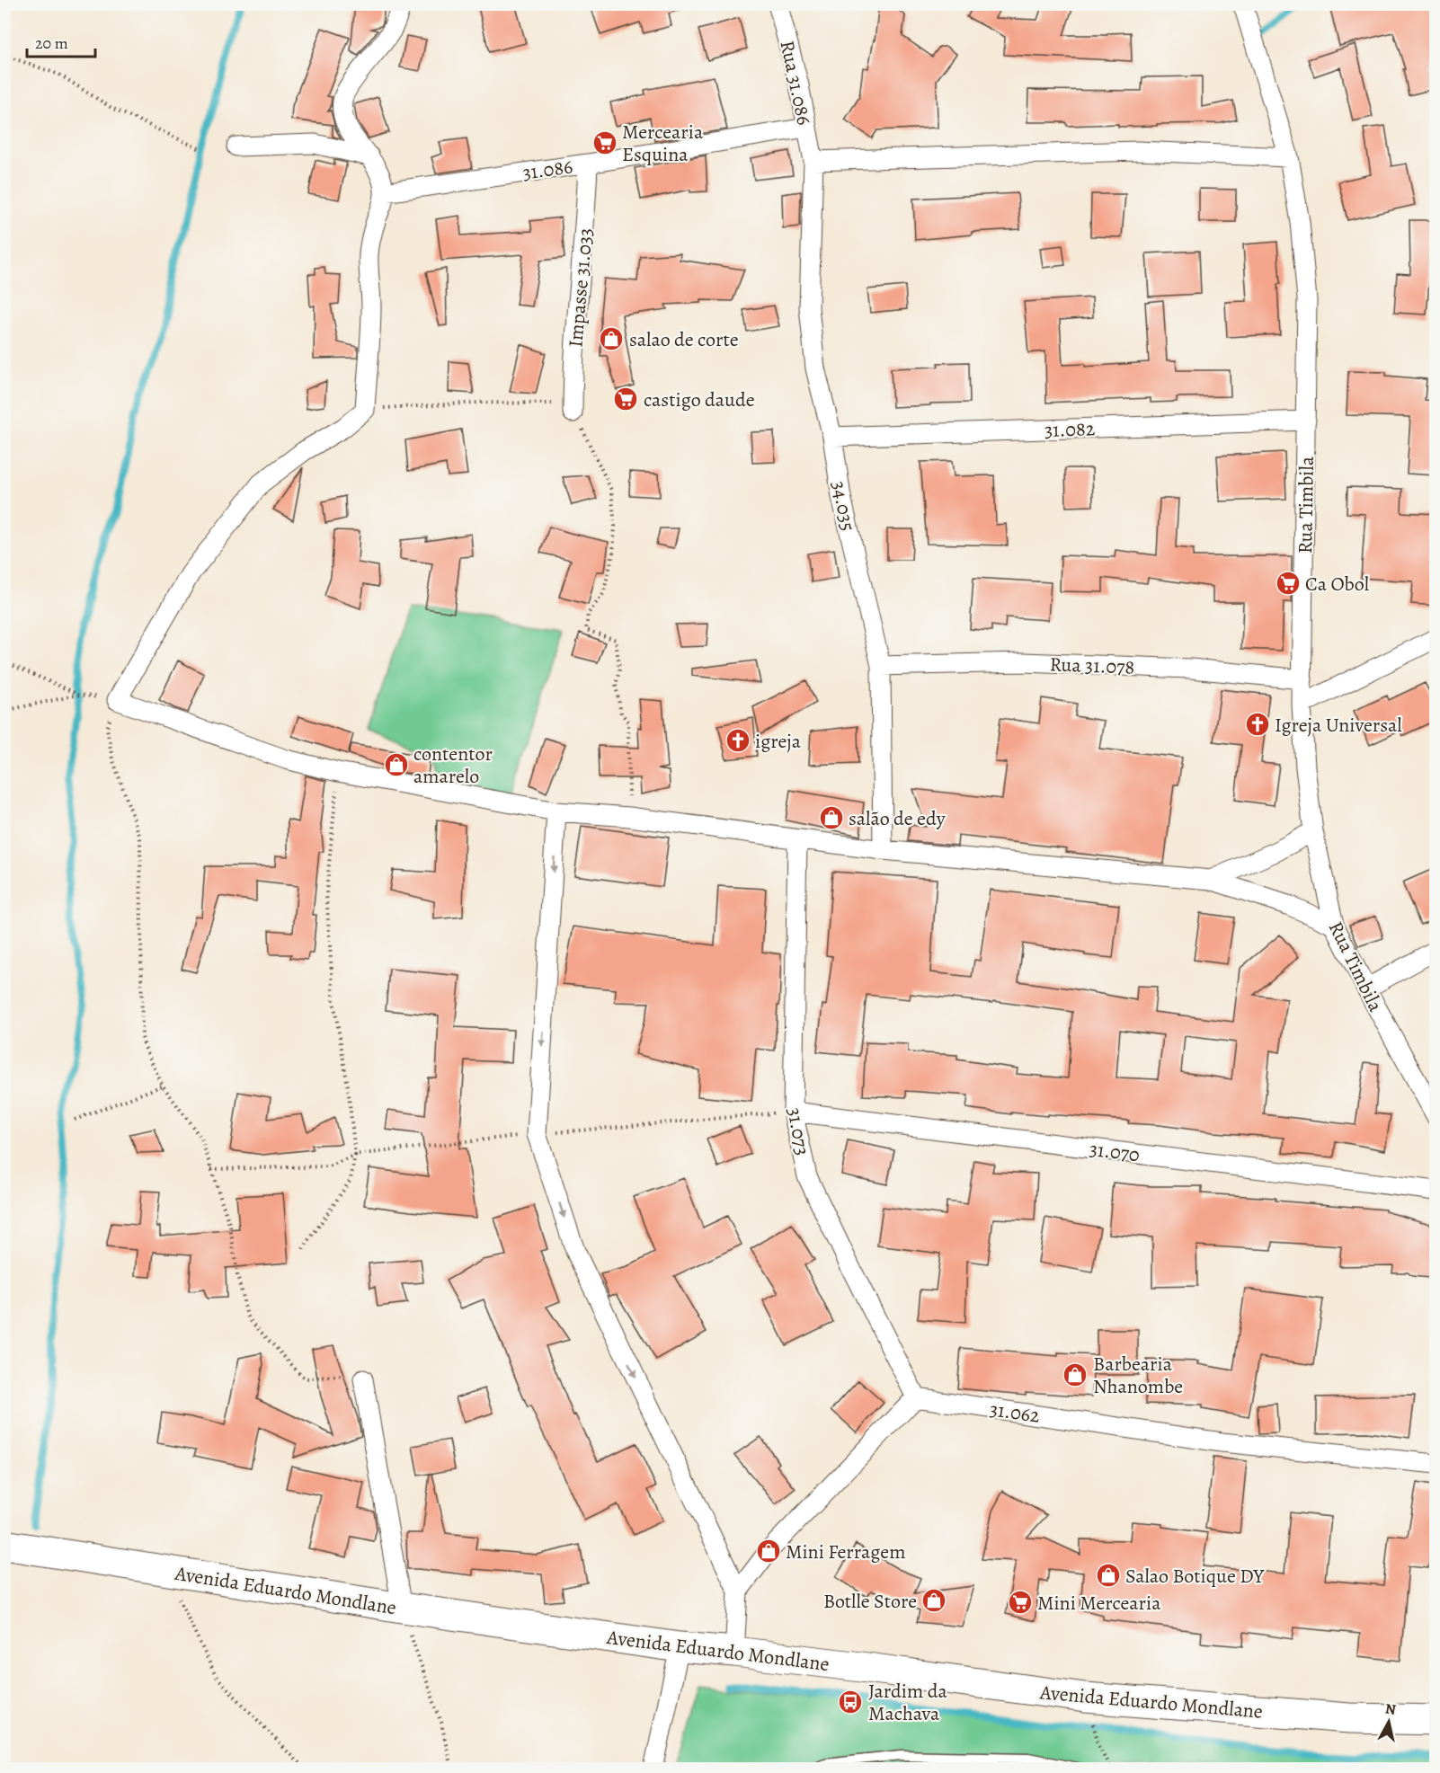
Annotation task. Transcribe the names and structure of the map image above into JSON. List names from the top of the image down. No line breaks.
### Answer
{"streets":{"main road":["Avenida Eduardo Mondlane"],"street":["Rua 31.086","31.086","Impasse 31.033","31.082","Rua Timbila","34.035","Rua 31.078","31.073","31.070","31.062"]},"crossings":[["Rua 31.086","31.086"],["Rua 31.086","34.035"],["31.086","Impasse 31.033"],["31.082","Rua Timbila"],["31.082","34.035"],["Rua Timbila","Rua 31.078"],["34.035","Rua 31.078"],["31.073","31.070"],["31.073","31.062"]],"places":{"supermarket":["Mercearia Esquina","castigo daude","Ca Obol","Mini Mercearia"],"shop":["salao de corte","contentor amarelo","salão de edy","Barbearia Nhanombe","Mini Ferragem","Salao Botique DY","Botlle Store"],"church":["Igreja Universal","igreja"],"bus stop":["Jardim da Machava"]},"scale_bar":"20 m","north":"top"}
